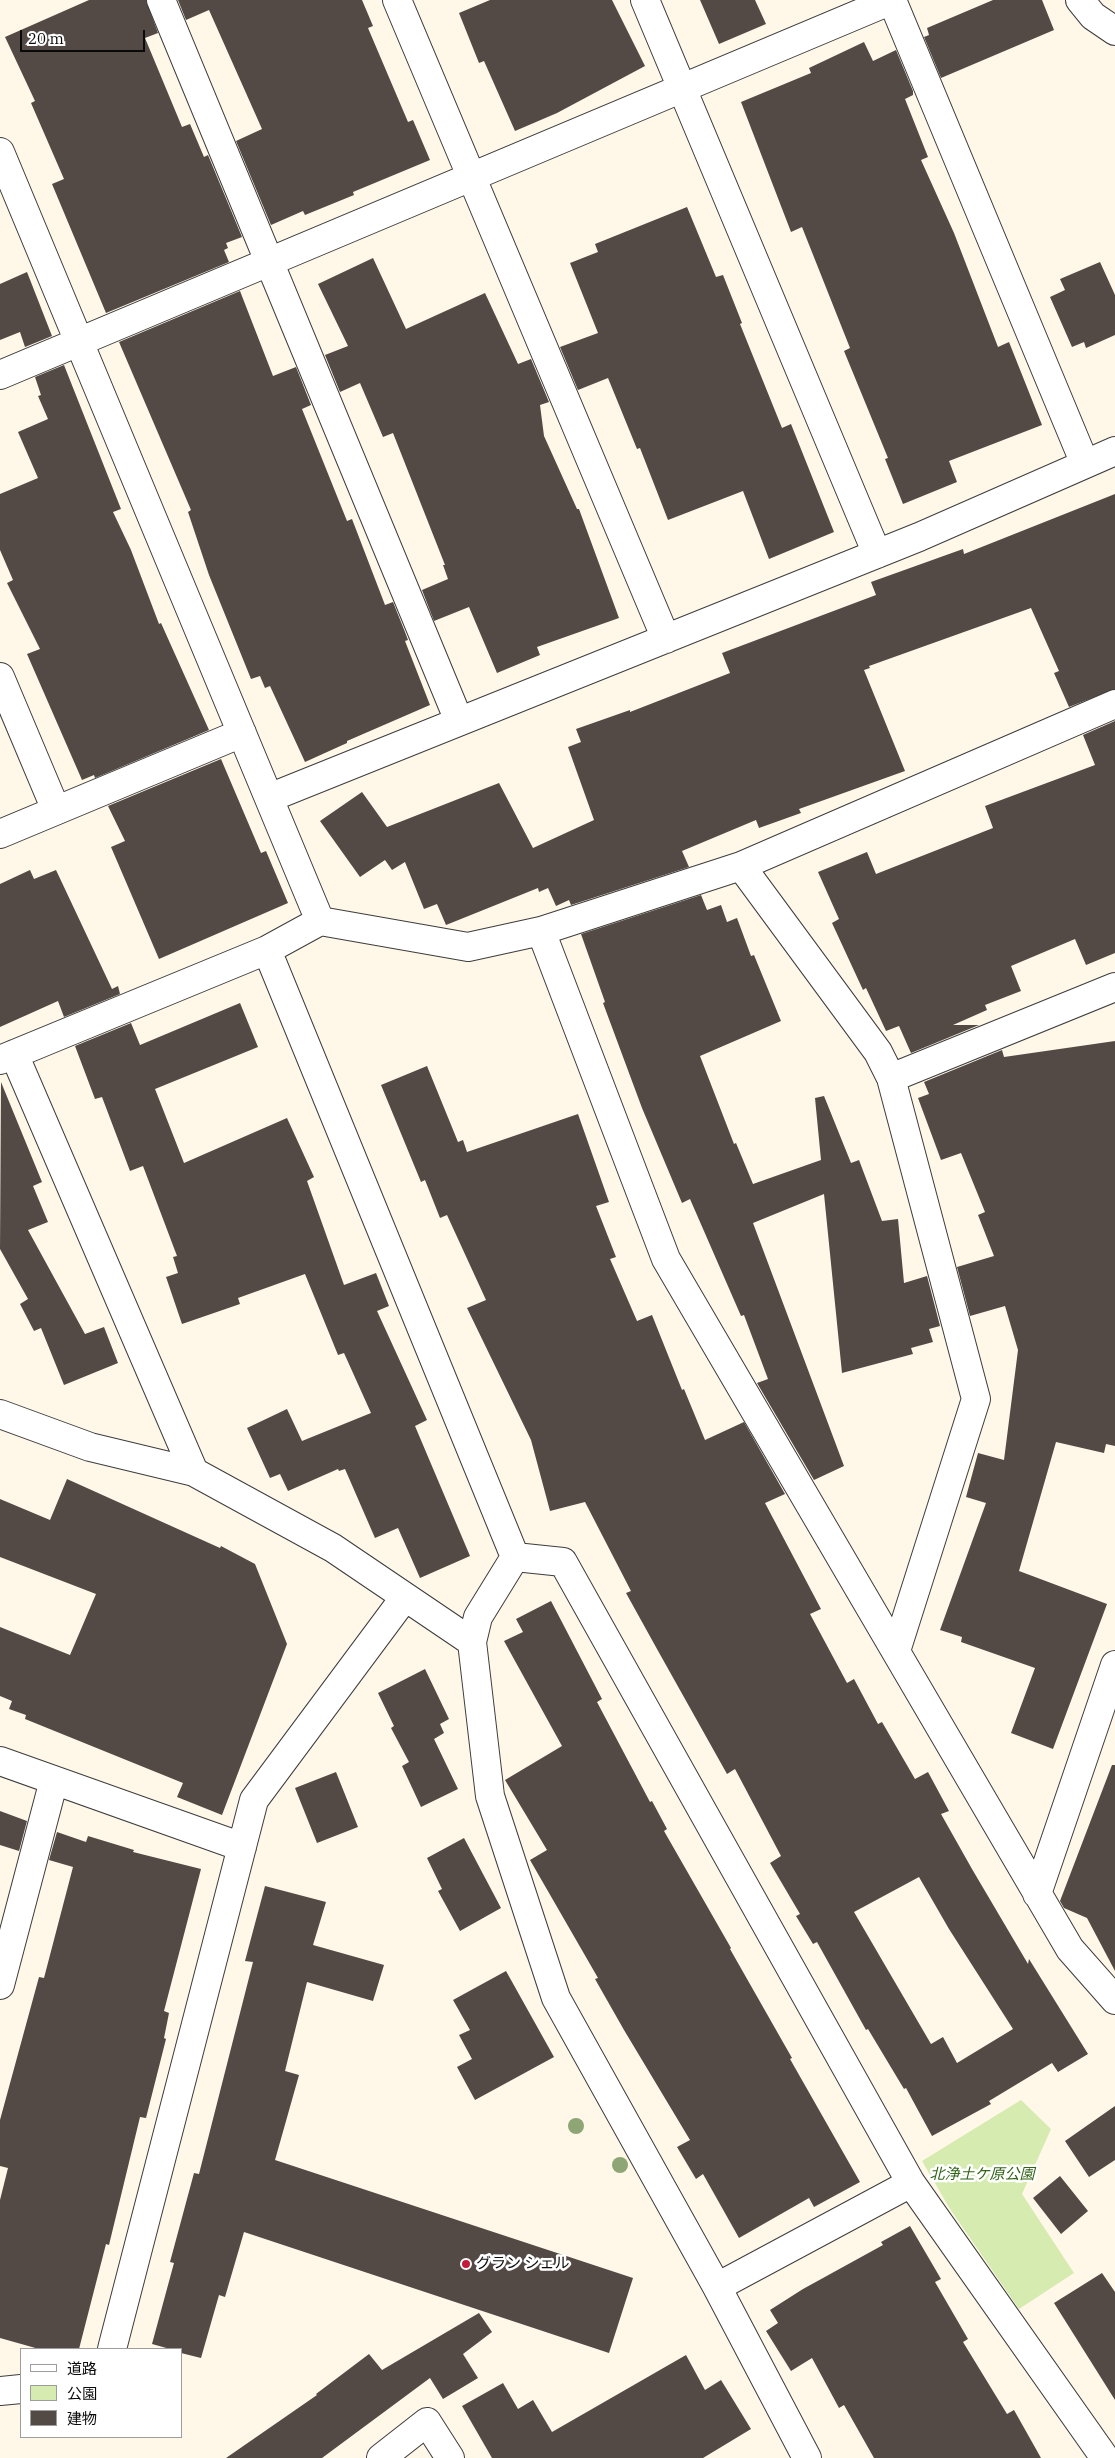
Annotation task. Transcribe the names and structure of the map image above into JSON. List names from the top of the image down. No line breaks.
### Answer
{"parks":["北浄土ケ原公園"],"places":["グラン シェル"],"legend":["道路","公園","建物"],"scale_bar":"20 m"}
